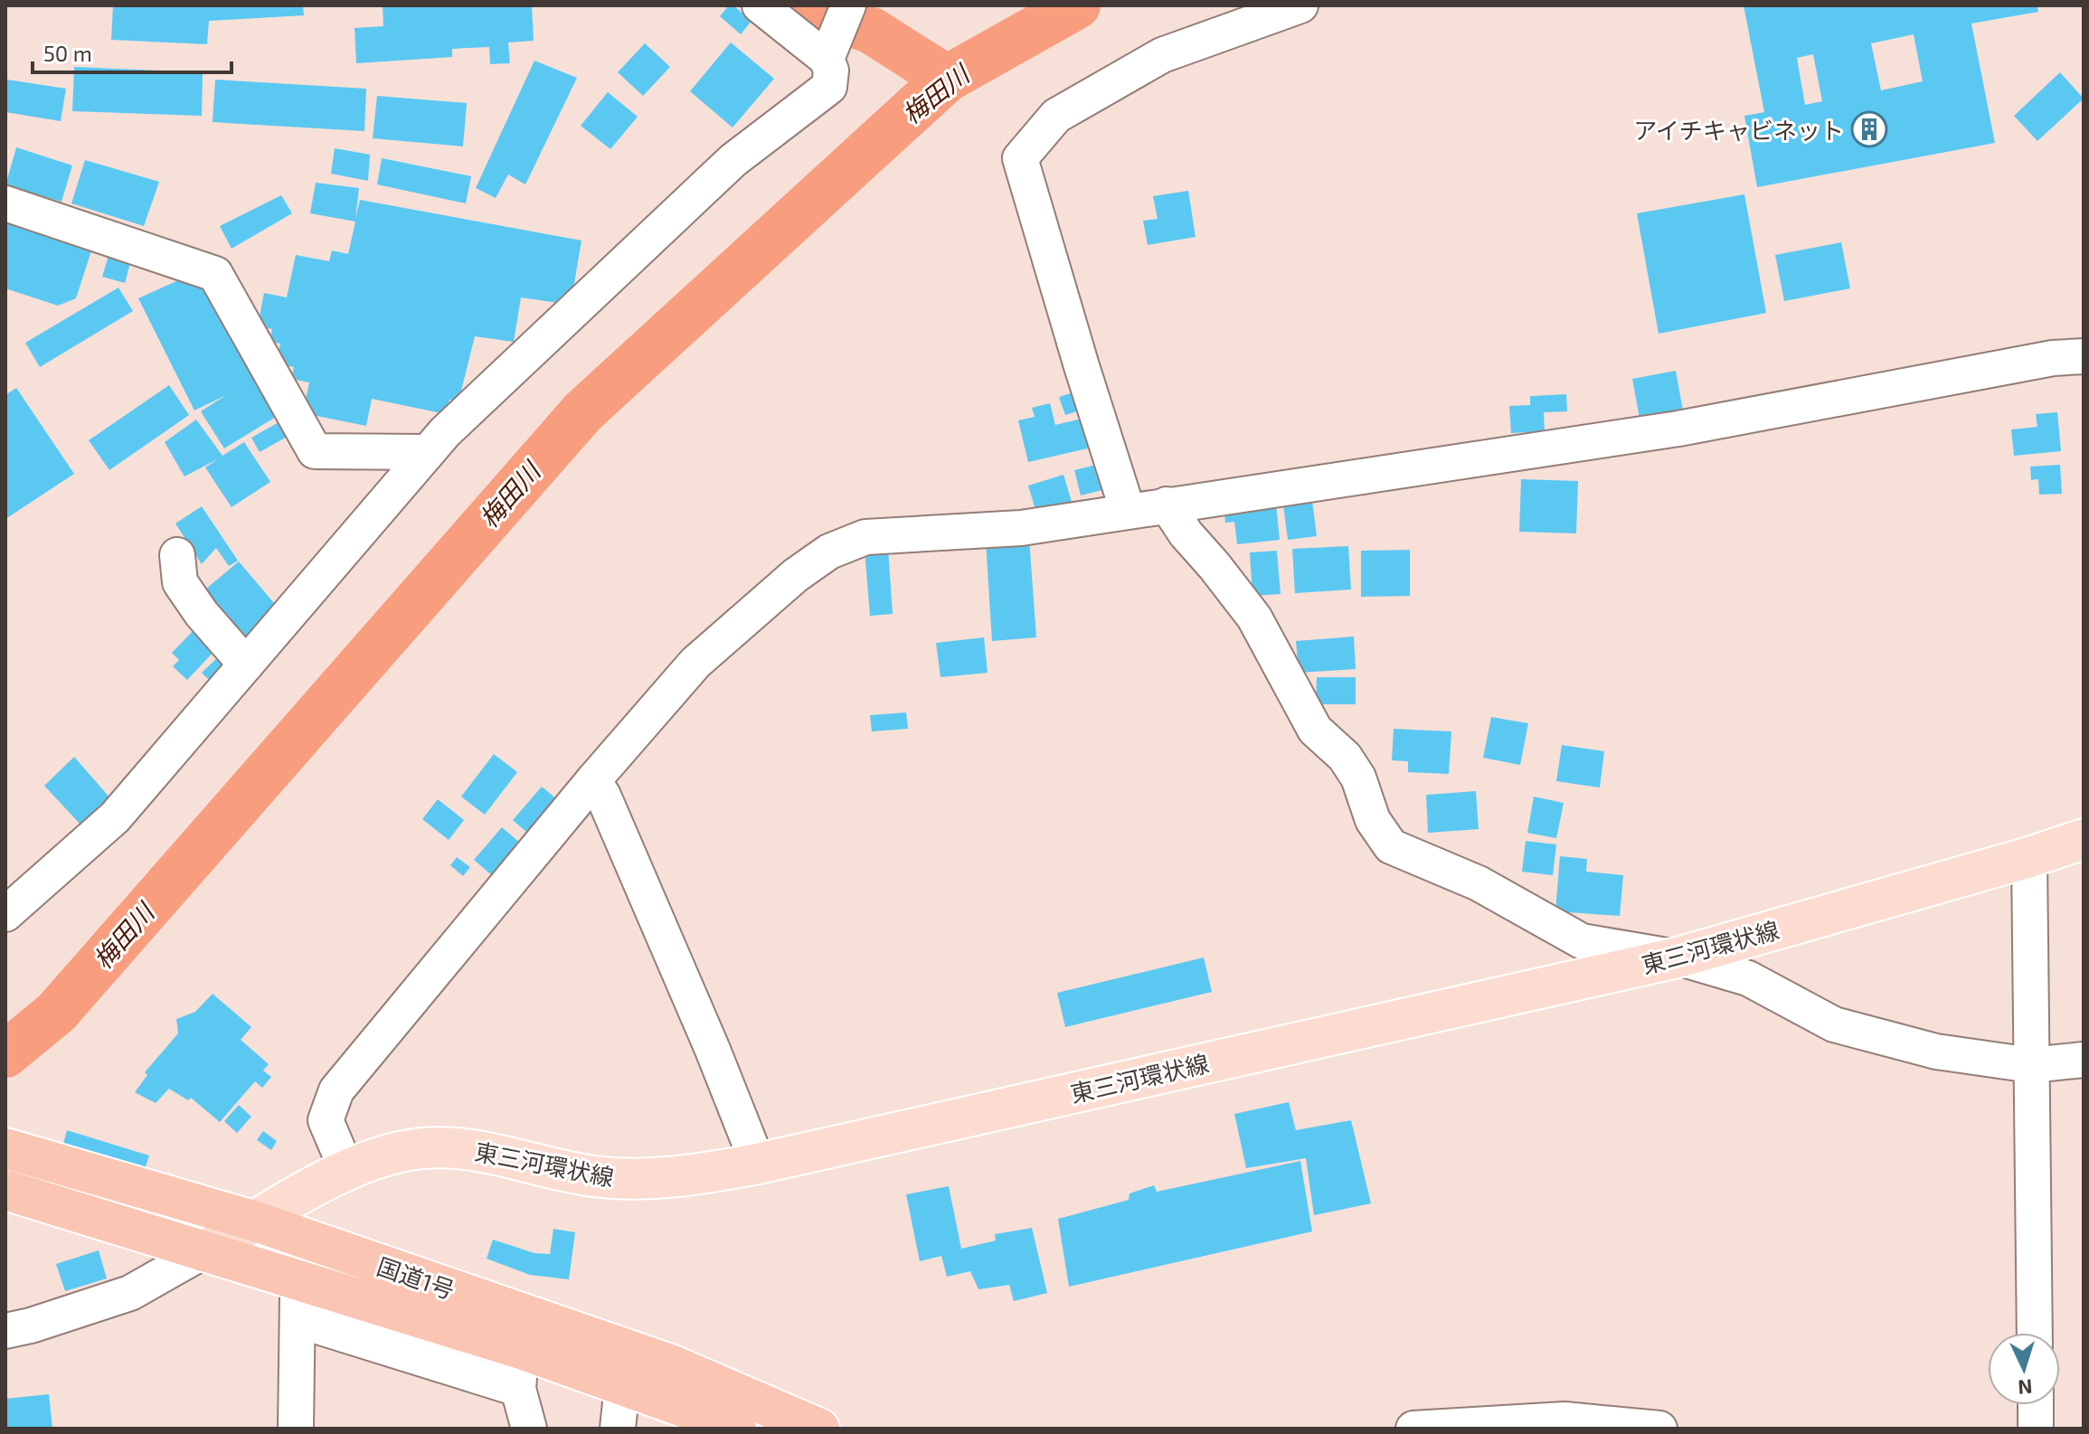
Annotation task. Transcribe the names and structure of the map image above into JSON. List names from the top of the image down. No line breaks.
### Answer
{"streets":{"highway":["国道1号"],"main road":["東三河環状線"]},"crossings":[["東三河環状線","国道1号"]],"water":["梅田川"],"places":{"building":["アイチキャビネット"]},"scale_bar":"50 m","north":"bottom"}
